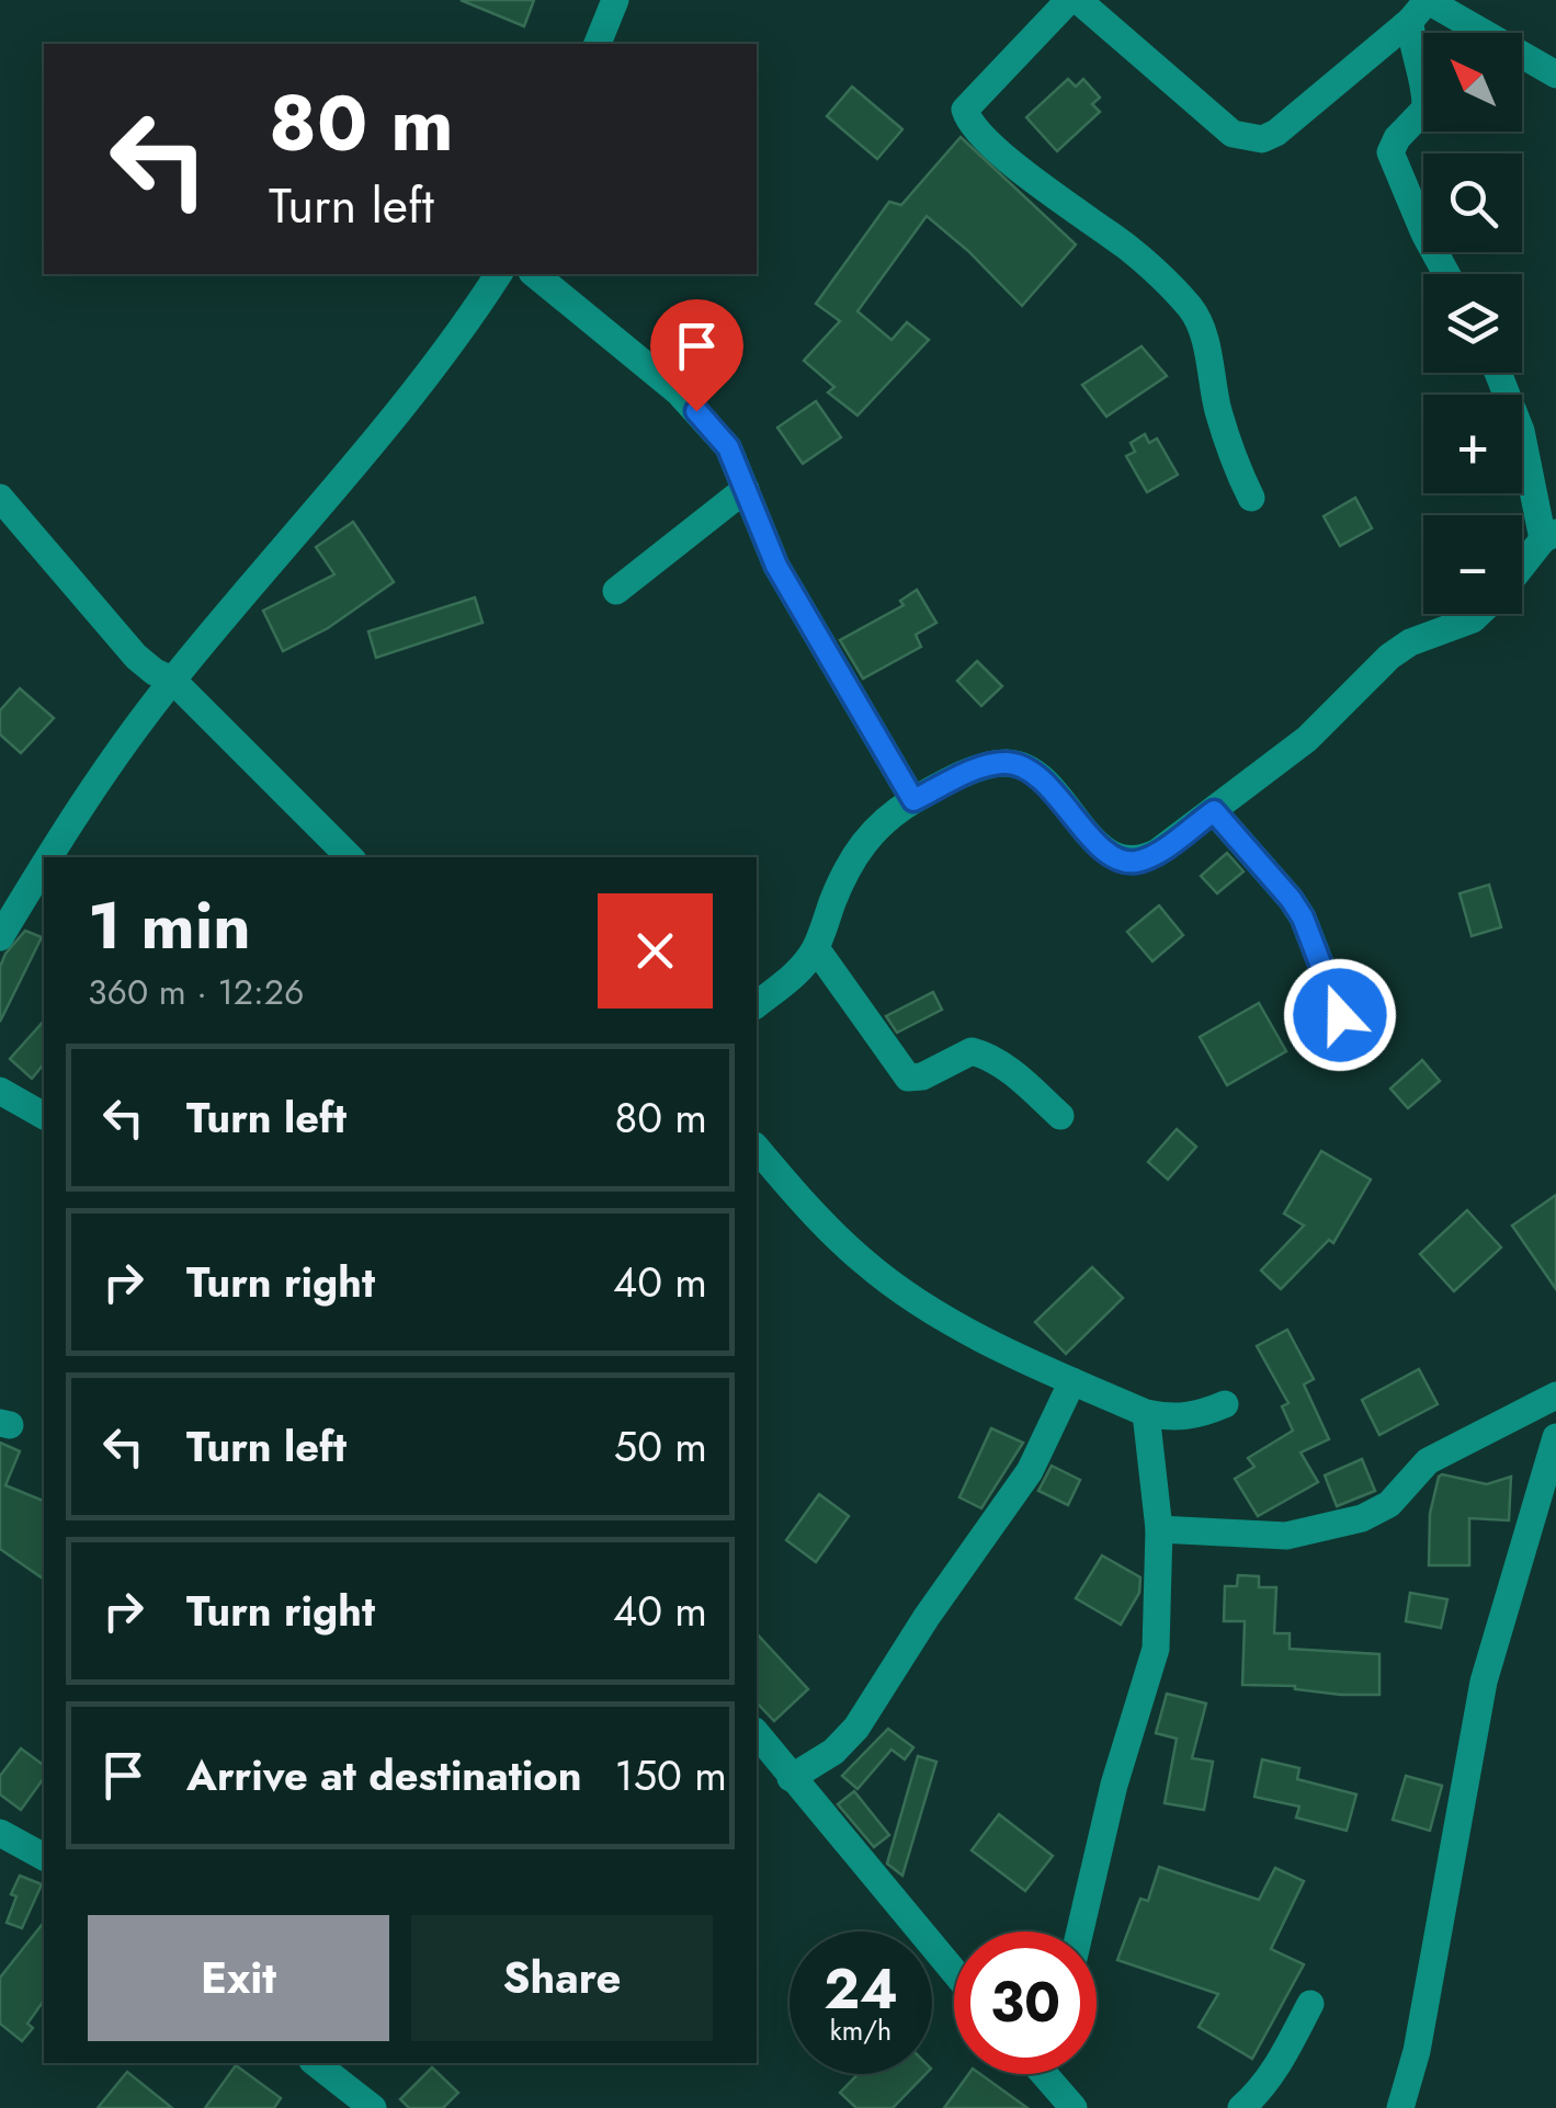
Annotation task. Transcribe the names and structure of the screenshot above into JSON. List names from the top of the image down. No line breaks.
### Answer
{"north":"top left","page":{"map_buttons":["+","−"],"turn":["80 m","Turn left"],"heading":["1 min","360 m · 12:26"],"list":[{"name":"Turn left","value":"80 m"},{"name":"Turn right","value":"40 m"},{"name":"Turn left","value":"50 m"},{"name":"Turn right","value":"40 m"},{"name":"Arrive at destination","value":"150 m"}],"buttons":["Exit","Share"],"speed":"24 km/h","limit":"30"}}
